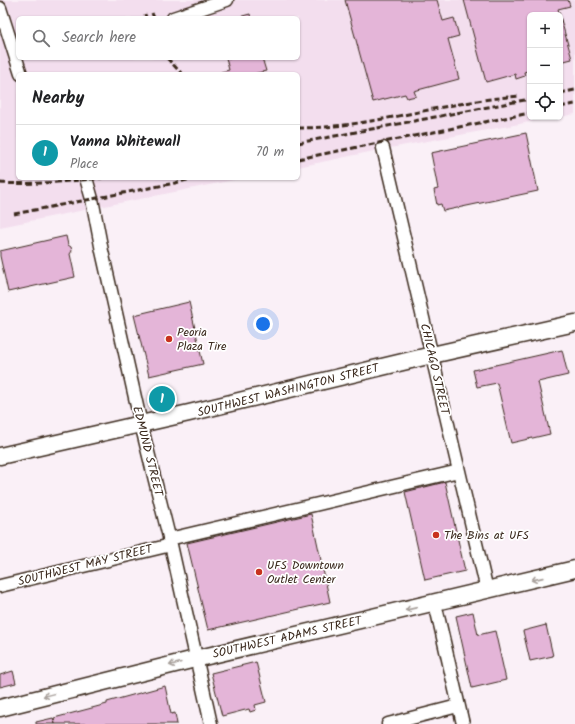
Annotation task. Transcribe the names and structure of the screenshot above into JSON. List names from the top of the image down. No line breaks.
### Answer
{"streets":{"main road":["SOUTHWEST WASHINGTON STREET","SOUTHWEST ADAMS STREET"],"street":["CHICAGO STREET","EDMUND STREET","SOUTHWEST MAY STREET"]},"crossings":[["CHICAGO STREET","SOUTHWEST WASHINGTON STREET"],["CHICAGO STREET","SOUTHWEST MAY STREET"],["CHICAGO STREET","SOUTHWEST ADAMS STREET"],["SOUTHWEST WASHINGTON STREET","EDMUND STREET"],["EDMUND STREET","SOUTHWEST MAY STREET"],["EDMUND STREET","SOUTHWEST ADAMS STREET"]],"one_way":["SOUTHWEST ADAMS STREET"],"places":["Peoria Plaza Tire","The Bins at UFS","UFS Downtown Outlet Center"],"page":{"map_buttons":["+","−"],"search":"Search here","heading":"Nearby","list":[{"mark":"1","name":"Vanna Whitewall","note":"Place","value":"70 m"}],"pins":"1"}}
